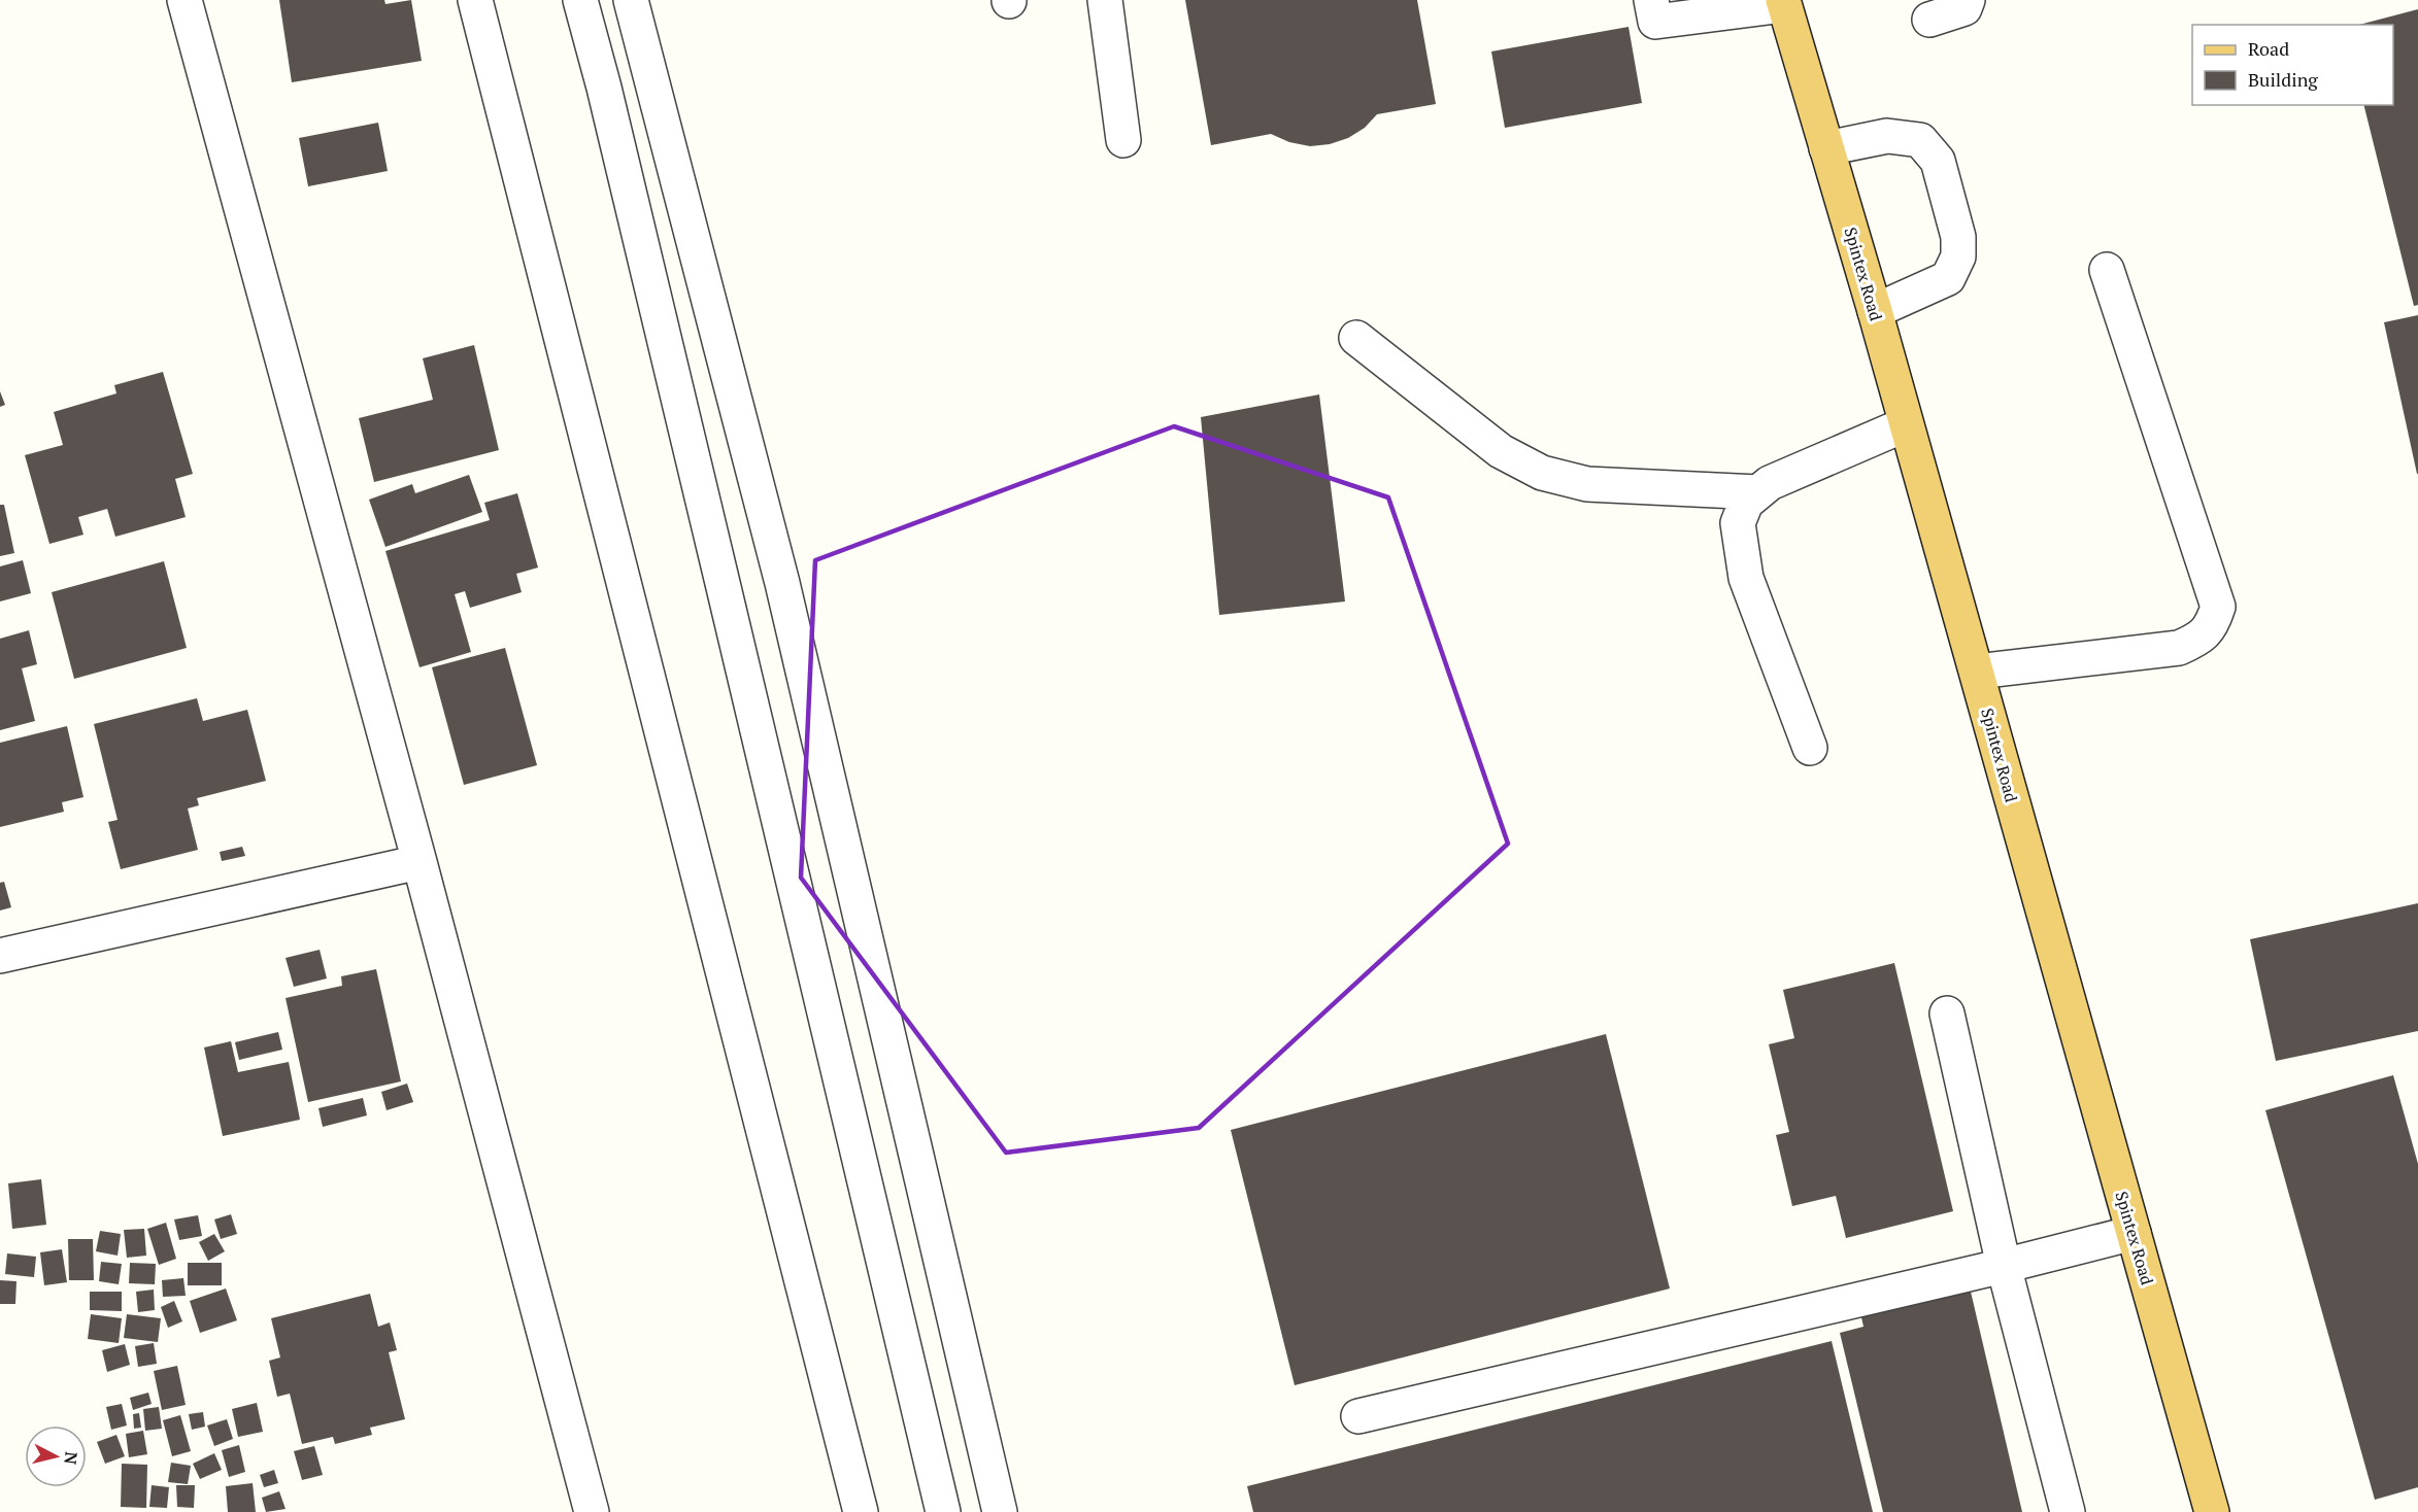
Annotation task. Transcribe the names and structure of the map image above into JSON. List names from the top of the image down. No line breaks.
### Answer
{"streets":{"main road":["Spintex Road"]},"legend":["Road","Building"],"north":"right"}
